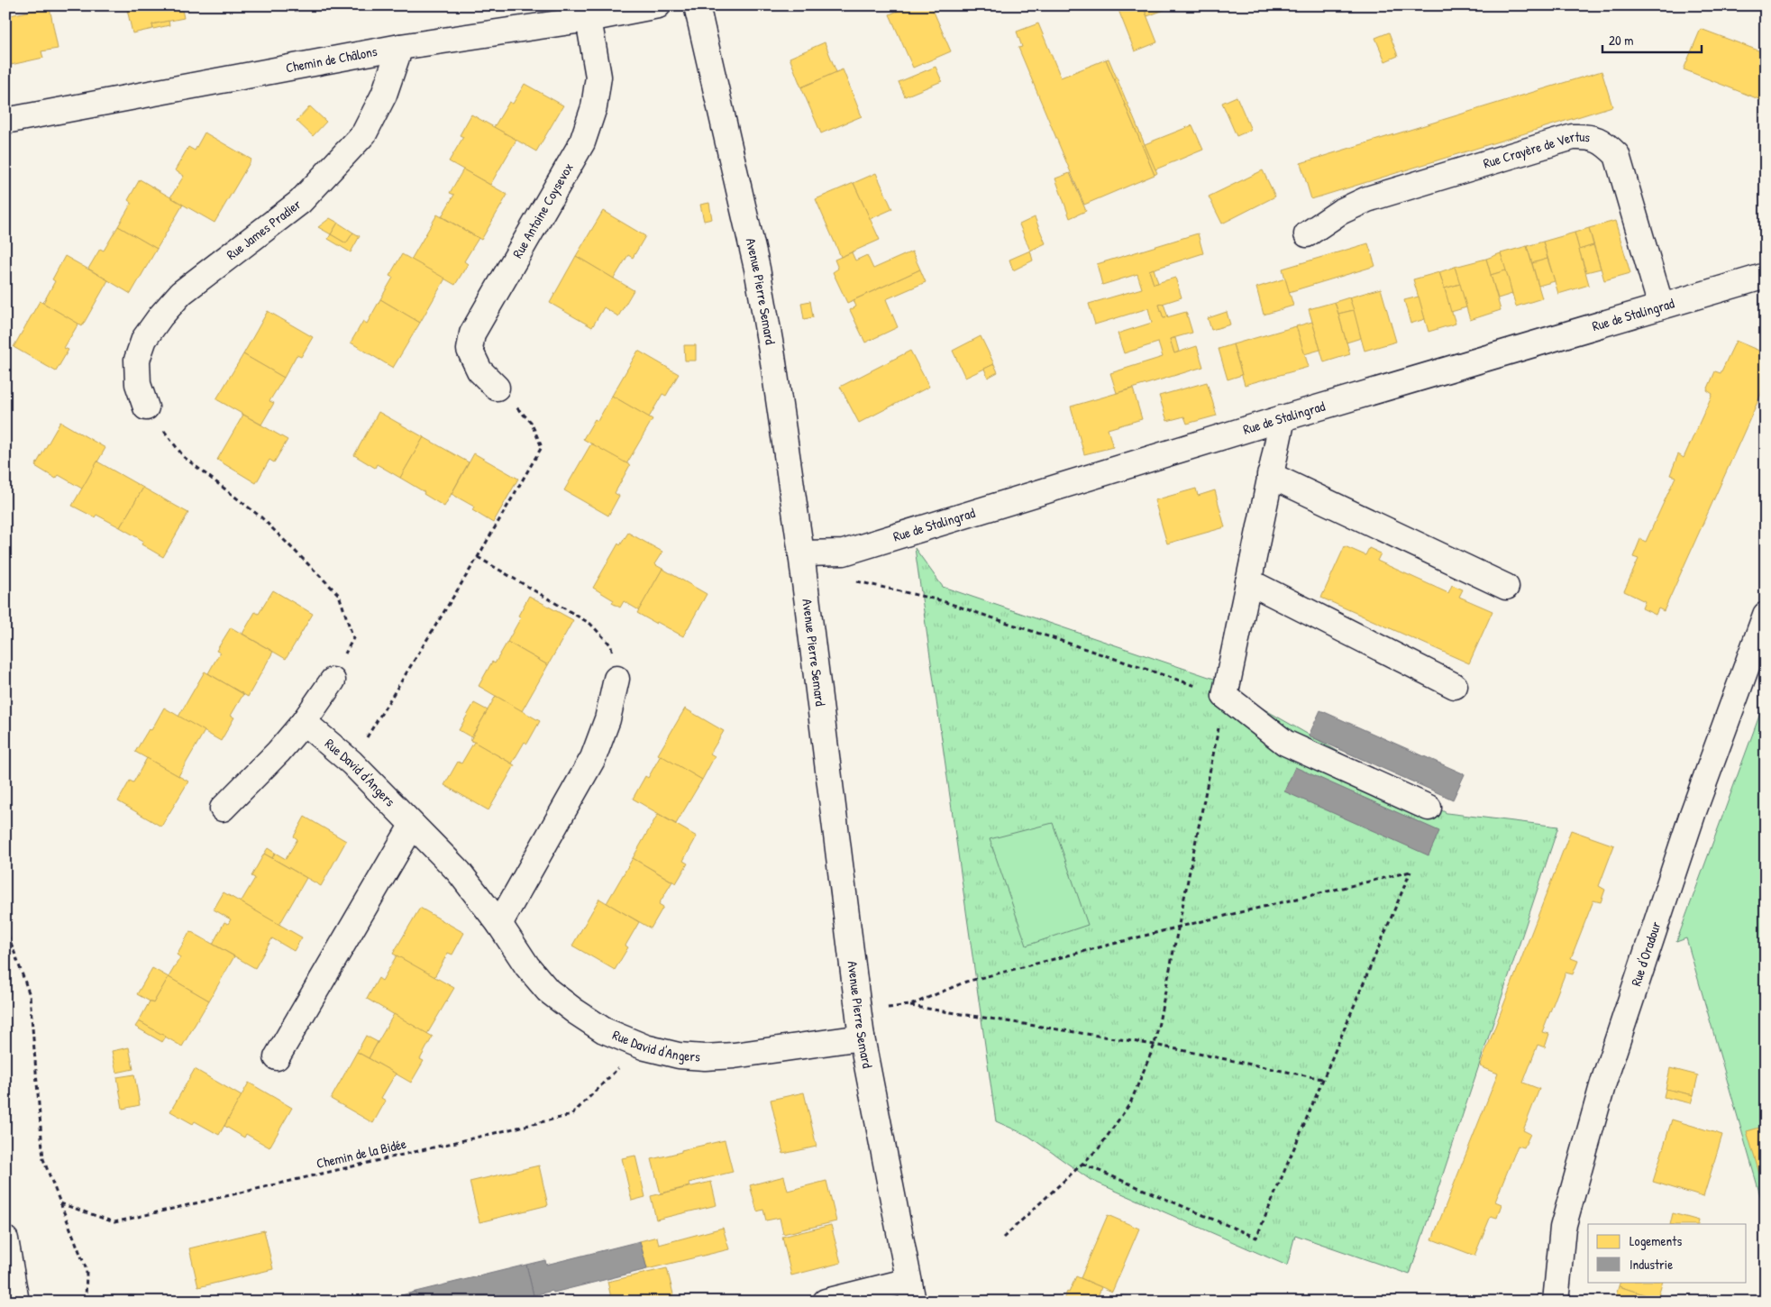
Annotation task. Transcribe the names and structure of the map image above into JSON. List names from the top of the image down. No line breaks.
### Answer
{"streets":{"street":["Chemin de Châlons","Rue Crayère de Vertus","Rue Antoine Coysevox","Rue James Pradier","Avenue Pierre Semard","Rue de Stalingrad","Rue David d'Angers","Rue d'Oradour"],"path":["Chemin de la Bidée"]},"crossings":[["Chemin de Châlons","Rue Antoine Coysevox"],["Chemin de Châlons","Rue James Pradier"],["Rue Crayère de Vertus","Rue de Stalingrad"],["Avenue Pierre Semard","Rue de Stalingrad"],["Avenue Pierre Semard","Rue David d'Angers"],["Rue David d'Angers","Chemin de la Bidée"]],"legend":["Logements","Industrie"],"scale_bar":"20 m"}
